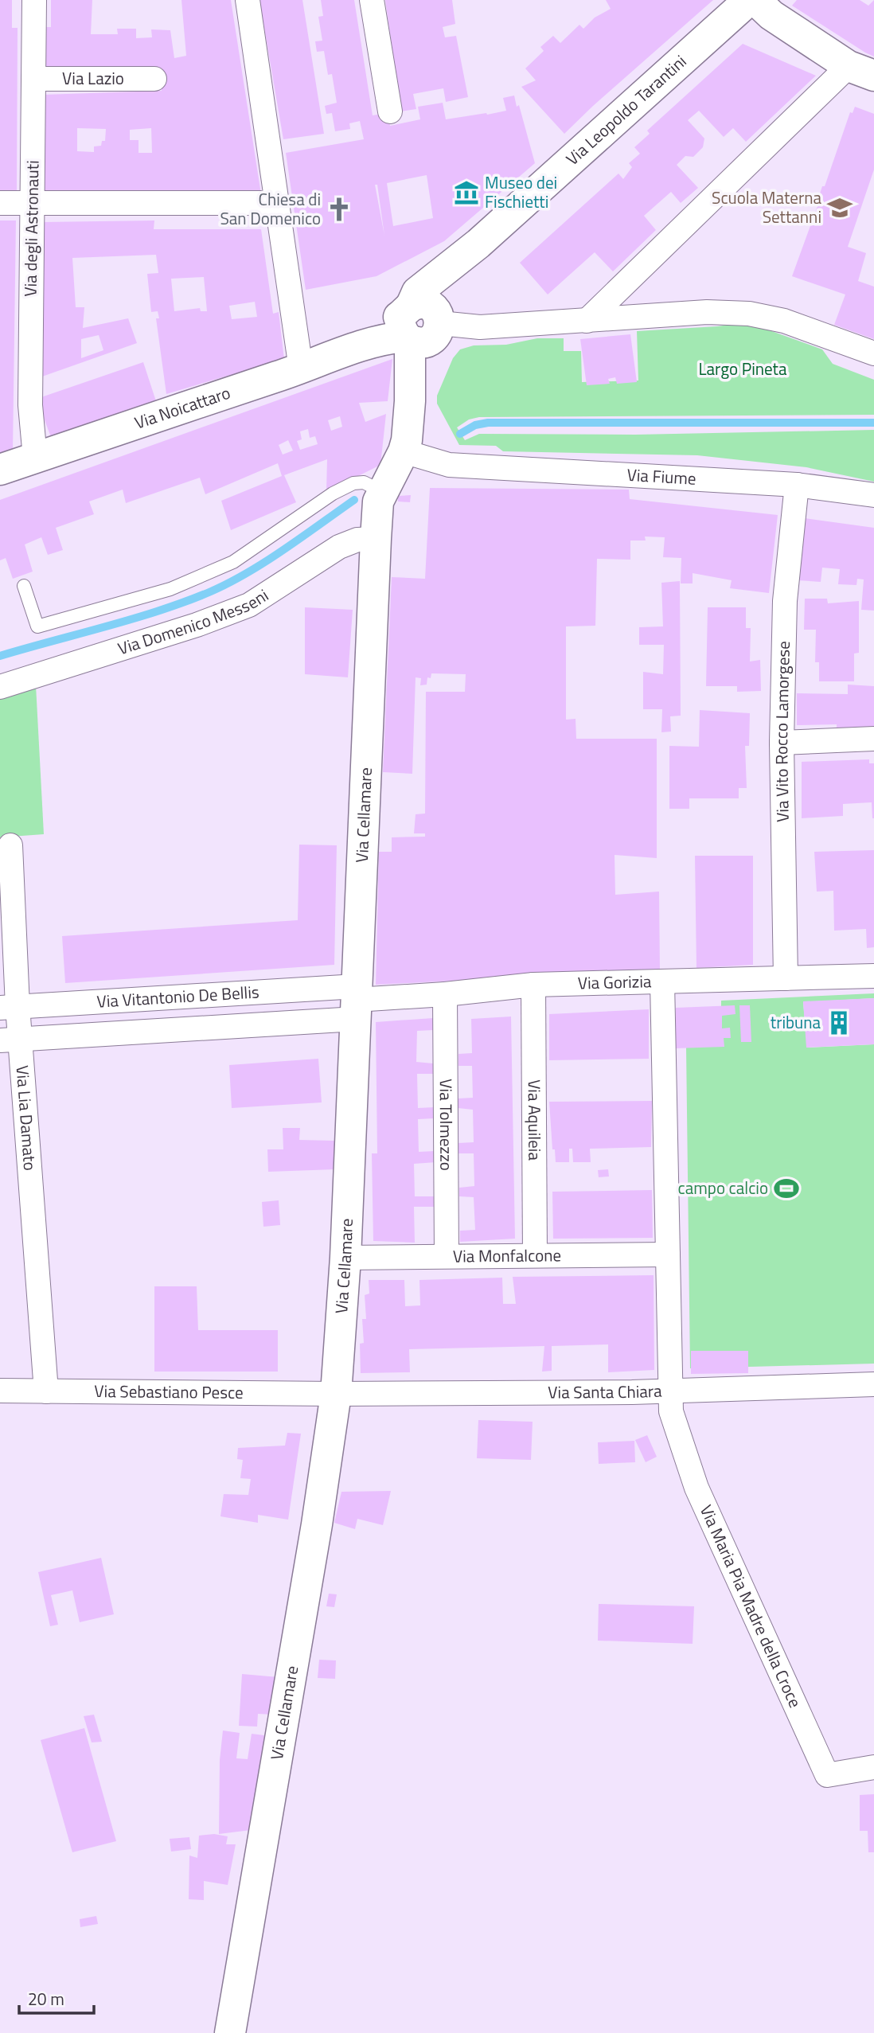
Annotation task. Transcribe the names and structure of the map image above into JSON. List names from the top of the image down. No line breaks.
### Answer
{"streets":{"street":["Via Lazio","Via Leopoldo Tarantini","Via degli Astronauti","Via Noicattaro","Via Fiume","Via Domenico Messeni","Via Vito Rocco Lamorgese","Via Cellamare","Via Gorizia","Via Vitantonio De Bellis","Via Lia Damato","Via Aquileia","Via Tolmezzo","Via Monfalcone","Via Santa Chiara","Via Sebastiano Pesce","Via Maria Pia Madre della Croce"]},"crossings":[["Via Lazio","Via degli Astronauti"],["Via Leopoldo Tarantini","Via Noicattaro"],["Via Leopoldo Tarantini","Via Cellamare"],["Via degli Astronauti","Via Noicattaro"],["Via Noicattaro","Via Cellamare"],["Via Fiume","Via Vito Rocco Lamorgese"],["Via Fiume","Via Cellamare"],["Via Domenico Messeni","Via Cellamare"],["Via Vito Rocco Lamorgese","Via Gorizia"],["Via Cellamare","Via Gorizia"],["Via Cellamare","Via Vitantonio De Bellis"],["Via Cellamare","Via Monfalcone"],["Via Cellamare","Via Santa Chiara"],["Via Cellamare","Via Sebastiano Pesce"],["Via Gorizia","Via Vitantonio De Bellis"],["Via Gorizia","Via Aquileia"],["Via Gorizia","Via Tolmezzo"],["Via Vitantonio De Bellis","Via Lia Damato"],["Via Lia Damato","Via Sebastiano Pesce"],["Via Aquileia","Via Monfalcone"],["Via Tolmezzo","Via Monfalcone"],["Via Santa Chiara","Via Sebastiano Pesce"],["Via Santa Chiara","Via Maria Pia Madre della Croce"]],"parks":["Largo Pineta"],"places":{"museum":["Museo dei Fischietti"],"school or university":["Scuola Materna Settanni"],"church":["Chiesa di San Domenico"],"building":["tribuna"],"sports":["campo calcio"]},"scale_bar":"20 m"}
